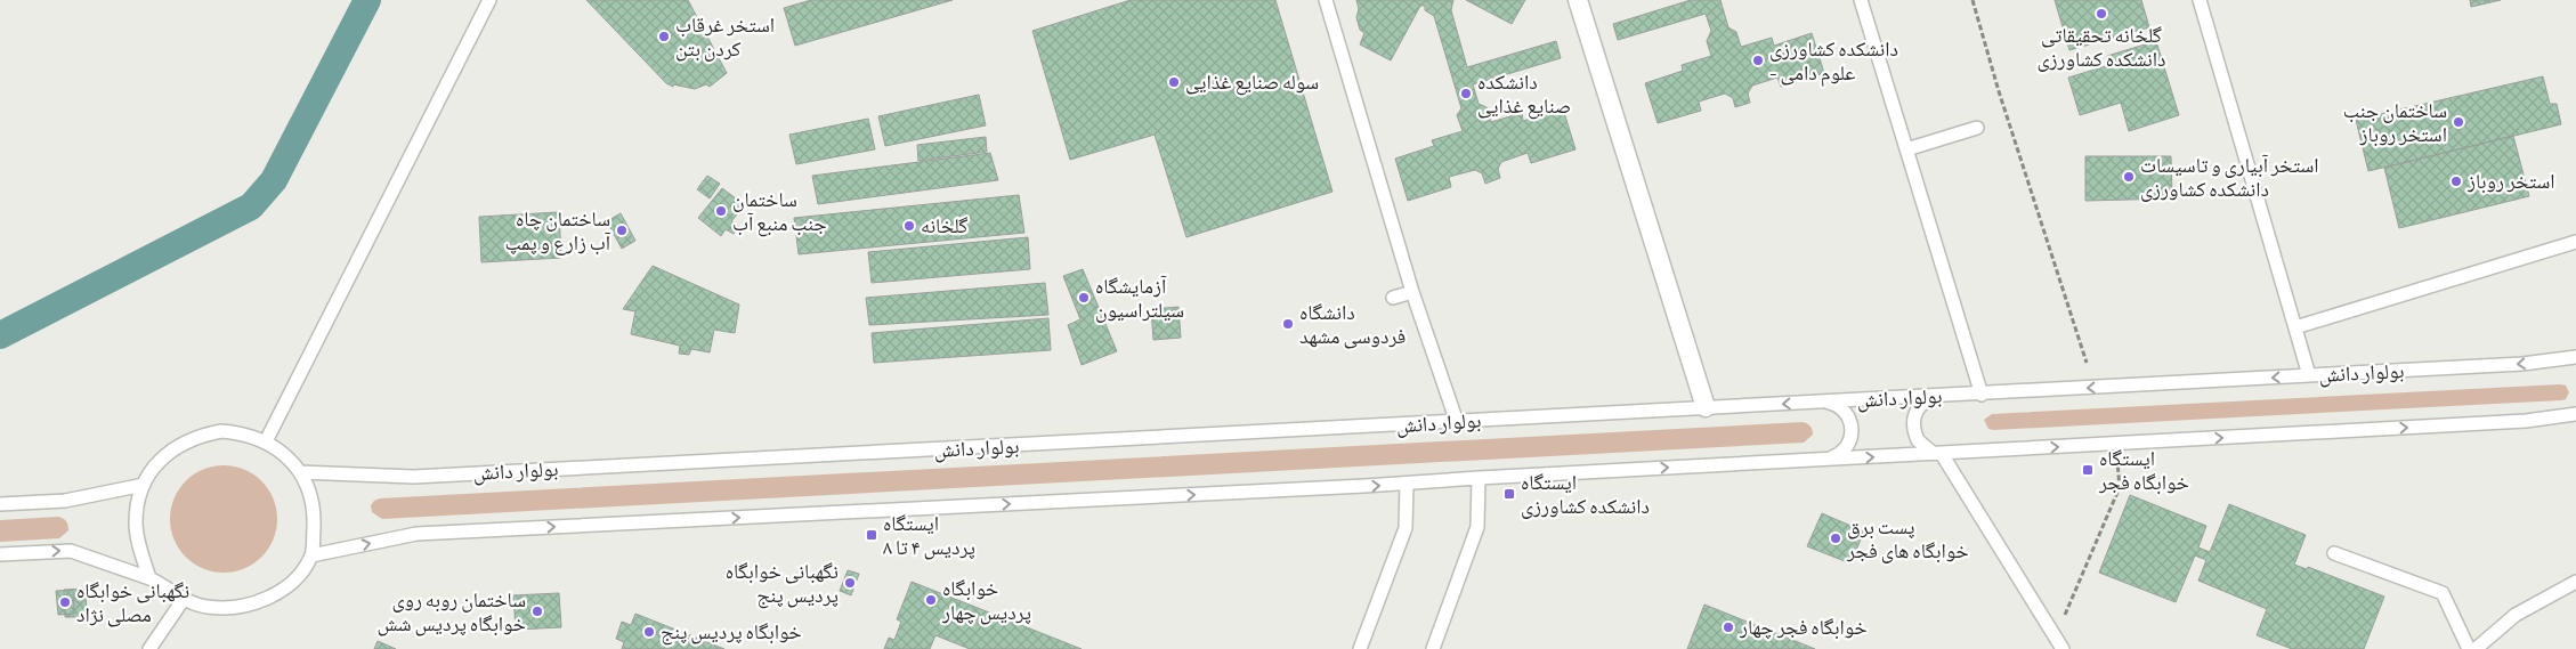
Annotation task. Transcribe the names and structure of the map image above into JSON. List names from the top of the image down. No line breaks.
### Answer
{"streets":{"lane":["بولوار دانش"]},"places":{"other":["گلخانه تحقیقاتی دانشکده کشاورزی","استخر غرقاب کردن بتن","دانشکده کشاورزی - علوم دامی","سوله صنایع غذایی","دانشکده صنایع غذایی","ساختمان جنب استخر روباز","استخر آبیاری و تاسیسات دانشکده کشاورزی","استخر روباز","ساختمان جنب منبع آب","گلخانه","ساختمان چاه آب زارع و پمپ","آزمایشگاه سیلتراسیون","دانشگاه فردوسی مشهد","پست برق خوابگاه های فجر","نگهبانی خوابگاه پردیس پنج","خوابگاه پردیس چهار","نگهبانی خوابگاه مصلی نژاد","ساختمان روبه روی خوابگاه پردیس شش","خوابگاه فجر چهار","خوابگاه پردیس پنج"],"transit":["ایستگاه خوابگاه فجر","ایستگاه دانشکده کشاورزی","ایستگاه پردیس ۴ تا ۸"]}}
